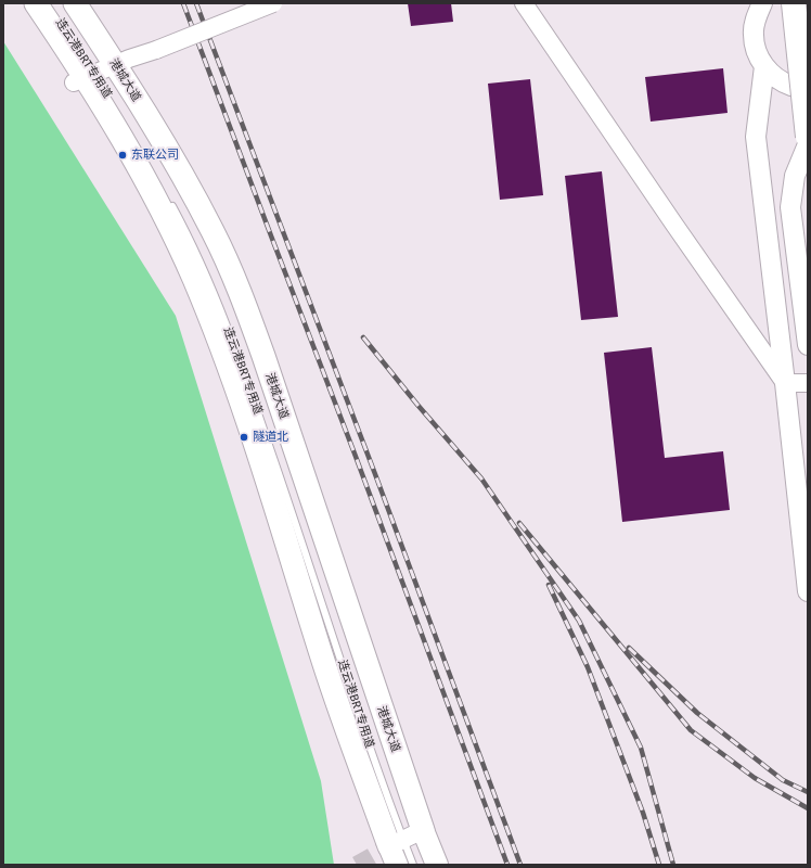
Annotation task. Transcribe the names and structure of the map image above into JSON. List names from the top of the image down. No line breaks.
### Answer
{"streets":{"highway":["港城大道"],"lane":["连云港BRT专用道"]},"crossings":[["连云港BRT专用道","港城大道"]],"places":["东联公司","隧道北"]}
